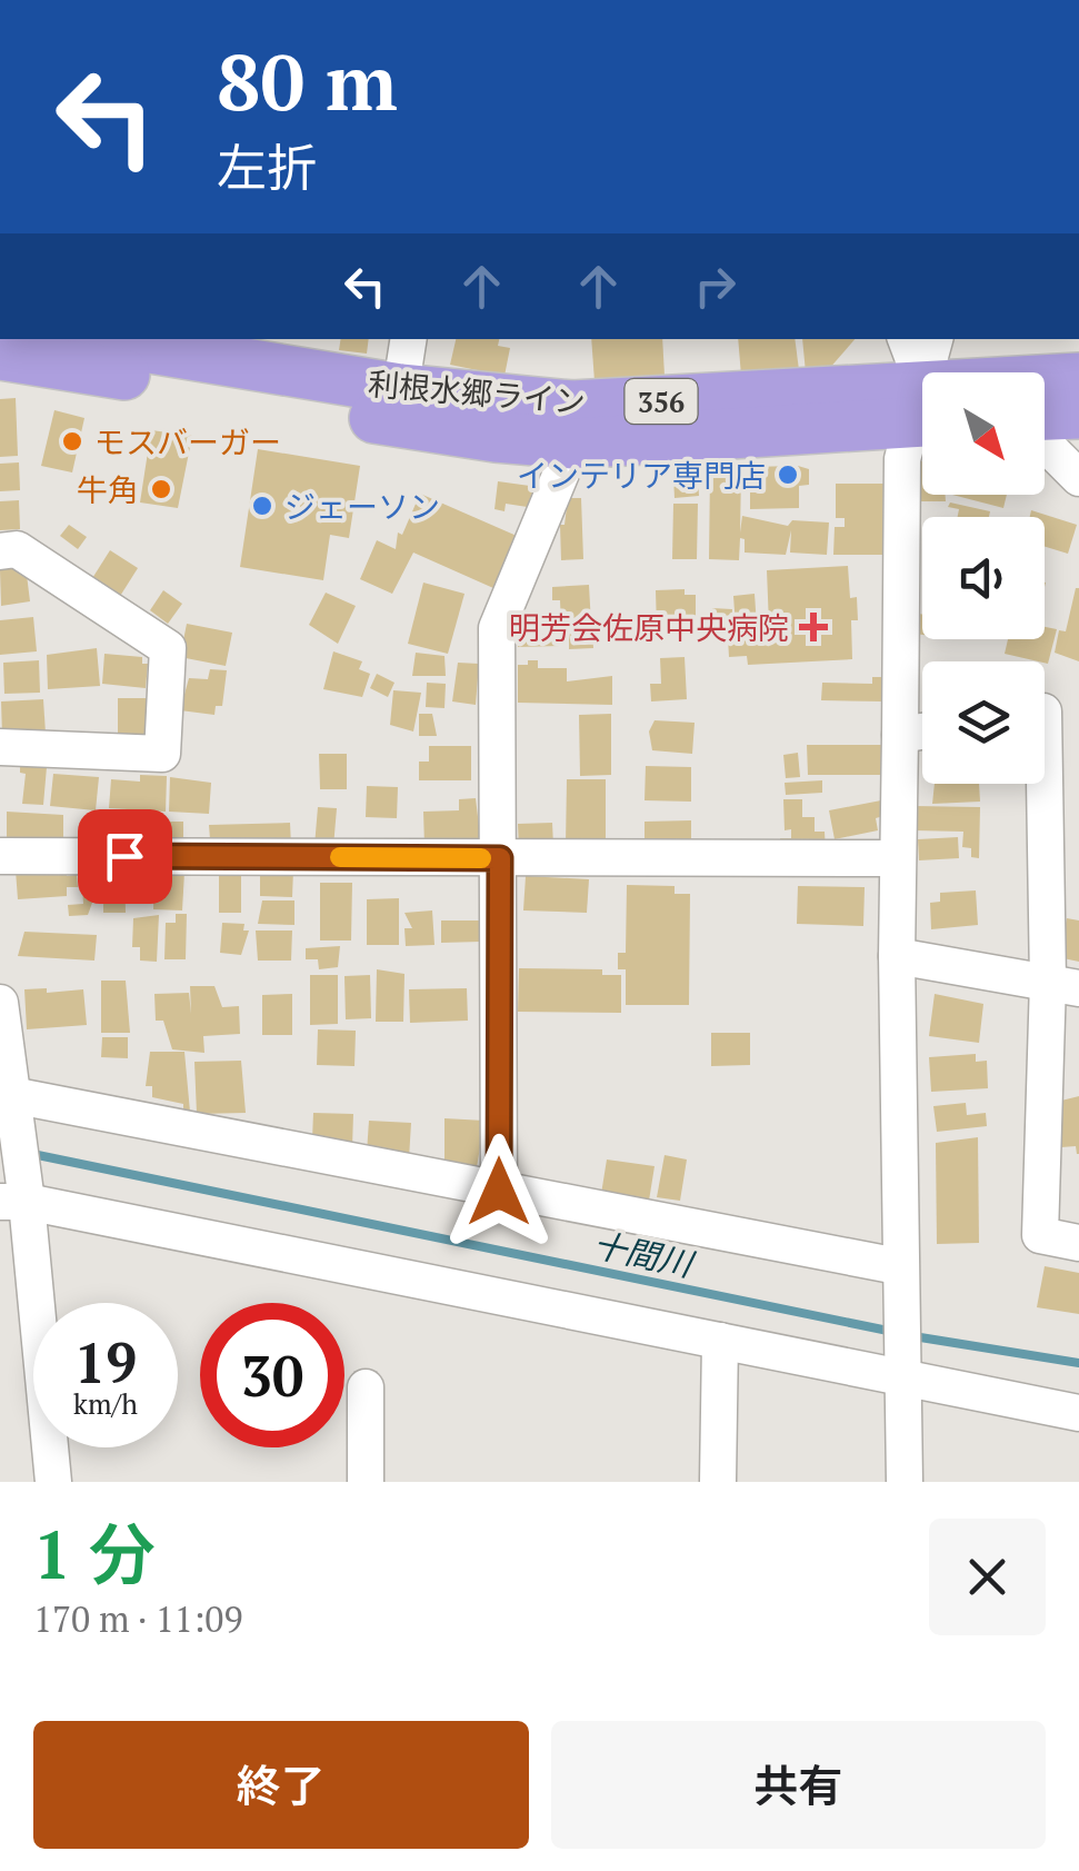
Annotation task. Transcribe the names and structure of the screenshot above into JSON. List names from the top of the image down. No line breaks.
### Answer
{"streets":{"highway":["利根水郷ライン","356"]},"water":["十間川"],"places":{"other":["モスバーガー","インテリア専門店","牛角","ジェーソン"],"health":["明芳会佐原中央病院"]},"north":"bottom right","page":{"turn":["80 m","左折"],"speed":"19 km/h","limit":"30","heading":["1 分","170 m · 11:09"],"buttons":["終了","共有"]}}
